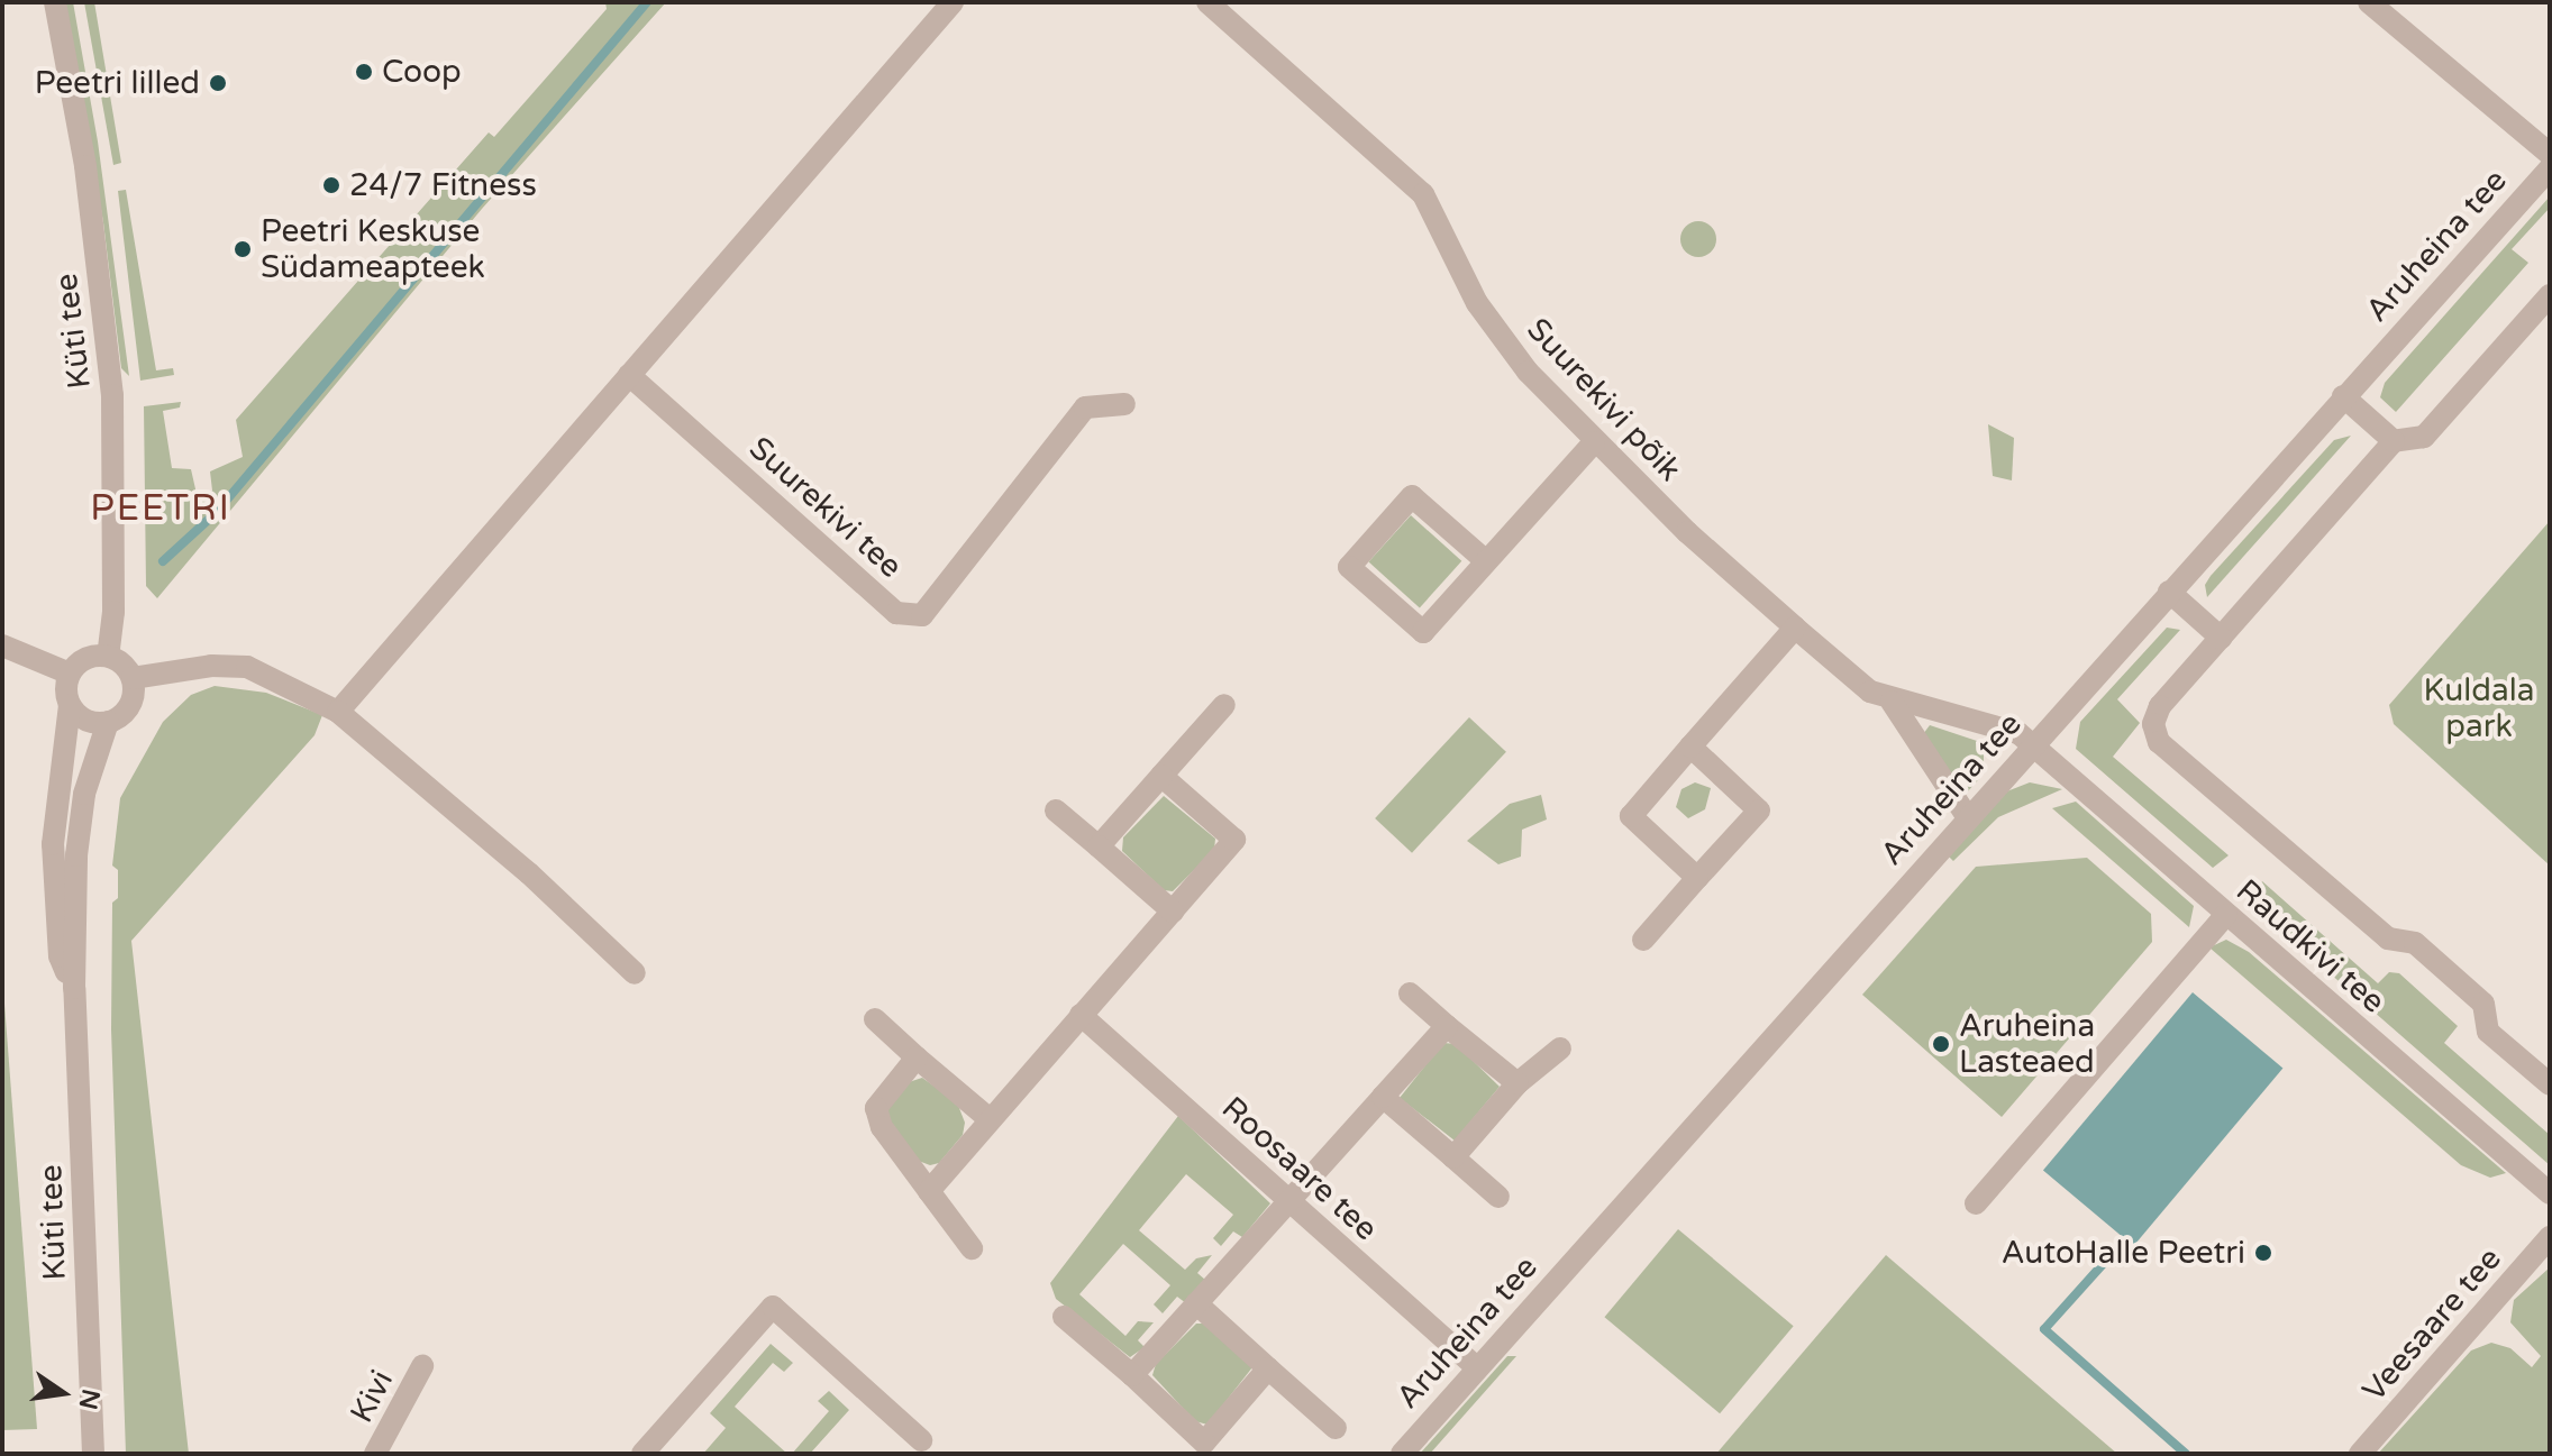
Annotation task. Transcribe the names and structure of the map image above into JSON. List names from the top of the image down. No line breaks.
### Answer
{"streets":{"street":["Aruheina tee","Küti tee","Suurekivi põik","Suurekivi tee","Raudkivi tee","Roosaare tee","Veesaare tee","Kivi"]},"crossings":[["Aruheina tee","Suurekivi põik"],["Aruheina tee","Raudkivi tee"],["Aruheina tee","Roosaare tee"],["Suurekivi põik","Raudkivi tee"]],"districts":["PEETRI"],"parks":["Kuldala park"],"places":["Coop","Peetri lilled","24/7 Fitness","Peetri Keskuse Südameapteek","Aruheina Lasteaed","AutoHalle Peetri"],"north":"right"}
